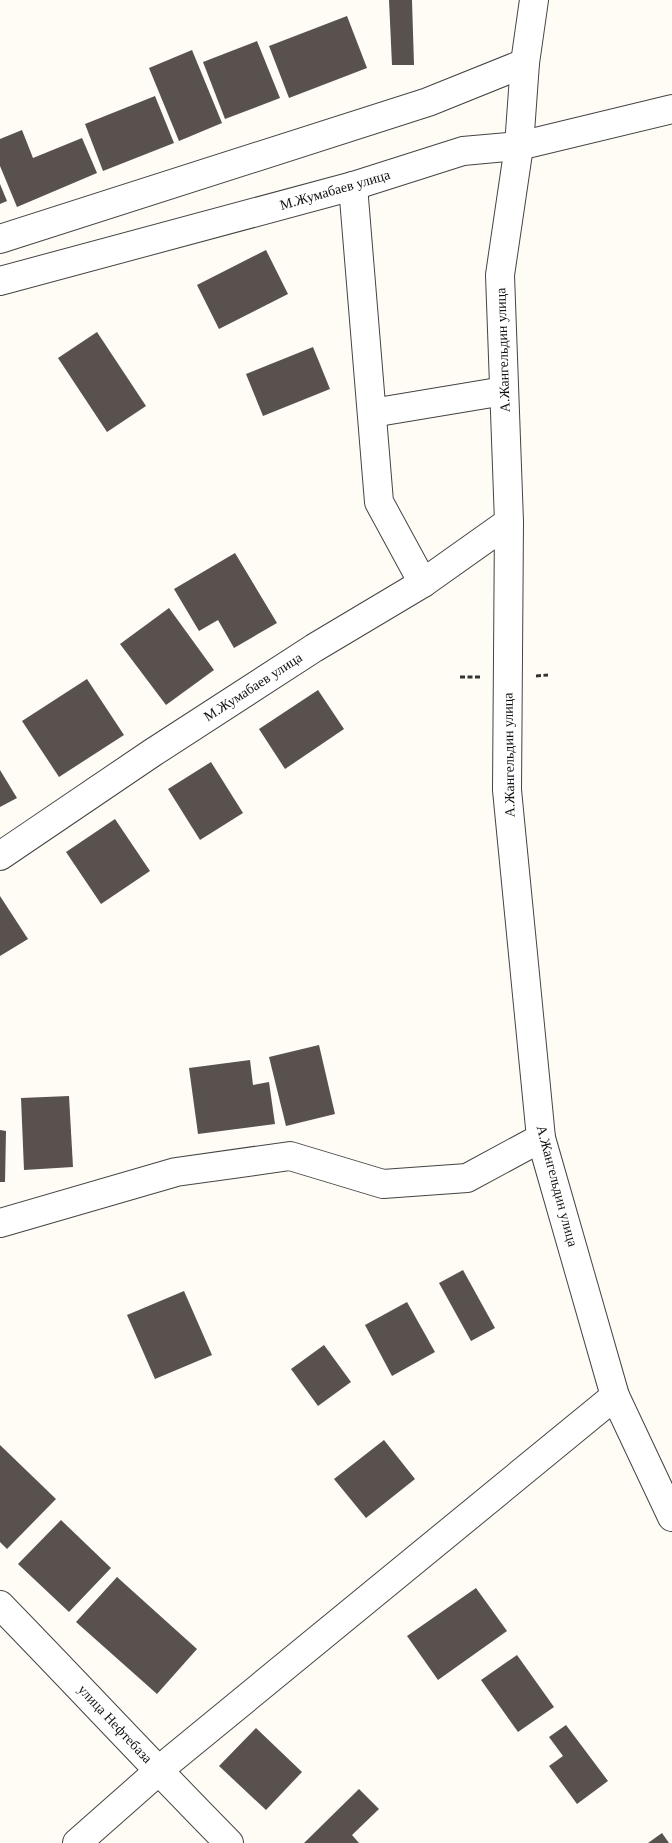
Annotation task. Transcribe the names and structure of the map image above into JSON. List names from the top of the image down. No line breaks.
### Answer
{"streets":{"street":["М.Жумабаев улица","А.Жангельдин улица","улица Нефтебаза"]},"crossings":[["М.Жумабаев улица","А.Жангельдин улица"]]}
